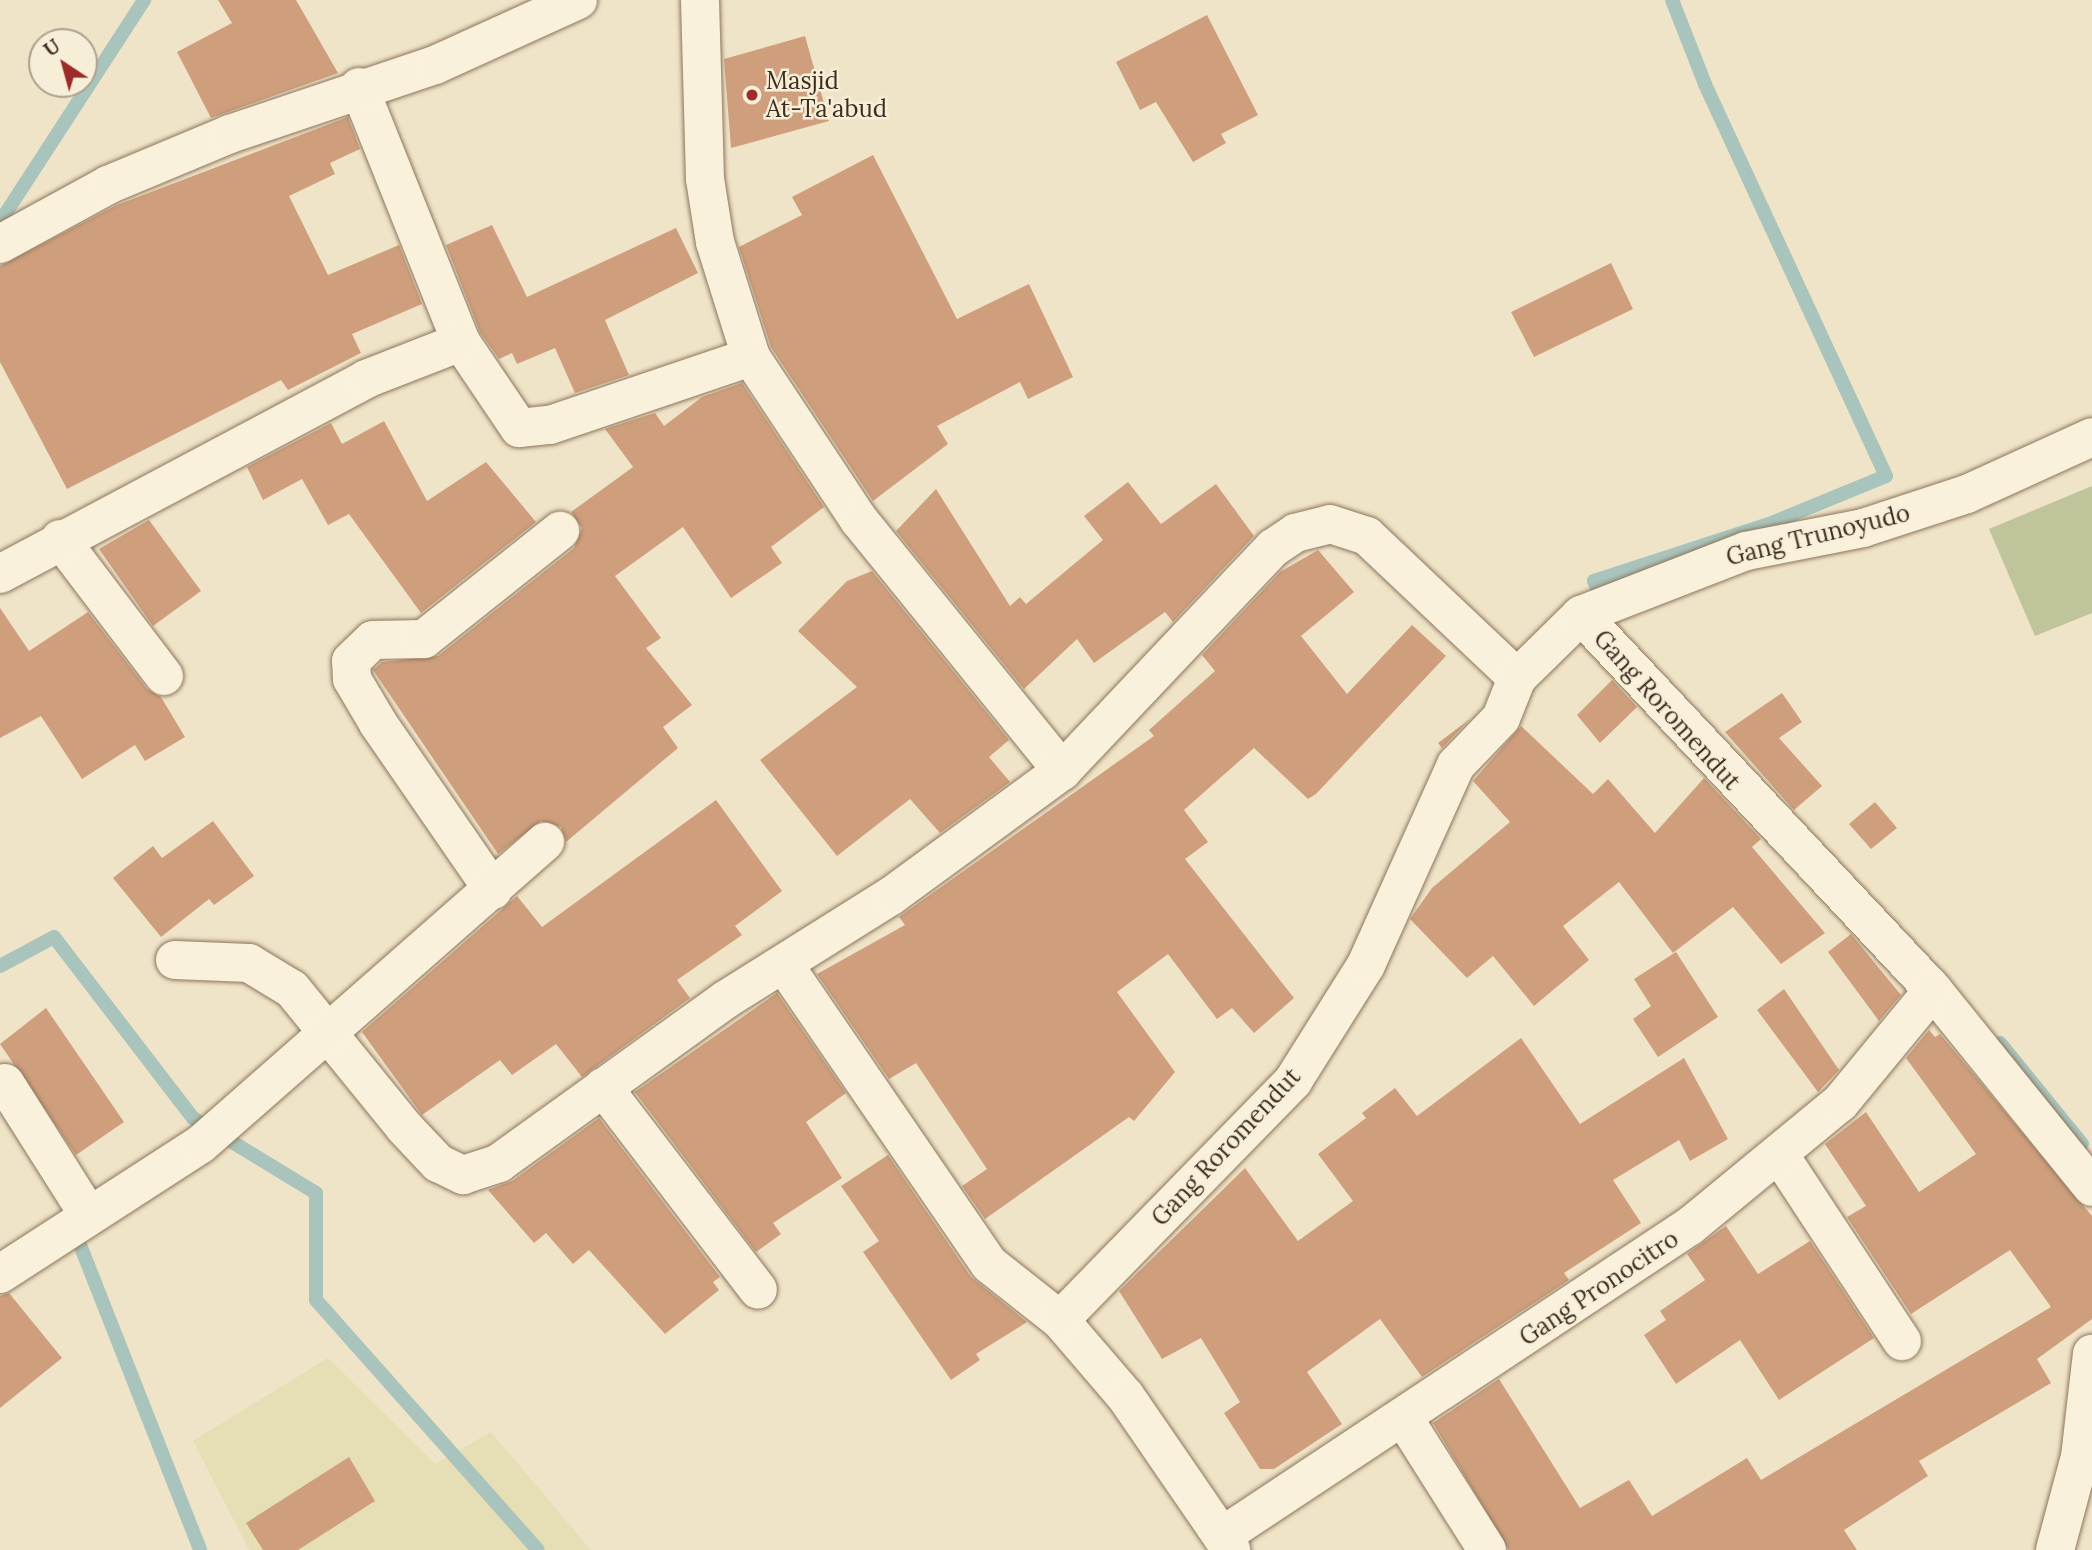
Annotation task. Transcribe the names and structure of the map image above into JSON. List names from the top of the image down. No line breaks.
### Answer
{"streets":{"street":["Gang Trunoyudo","Gang Roromendut","Gang Pronocitro"]},"crossings":[["Gang Trunoyudo","Gang Roromendut"],["Gang Roromendut","Gang Pronocitro"]],"places":["Masjid At-Ta'abud"],"north":"top left"}
